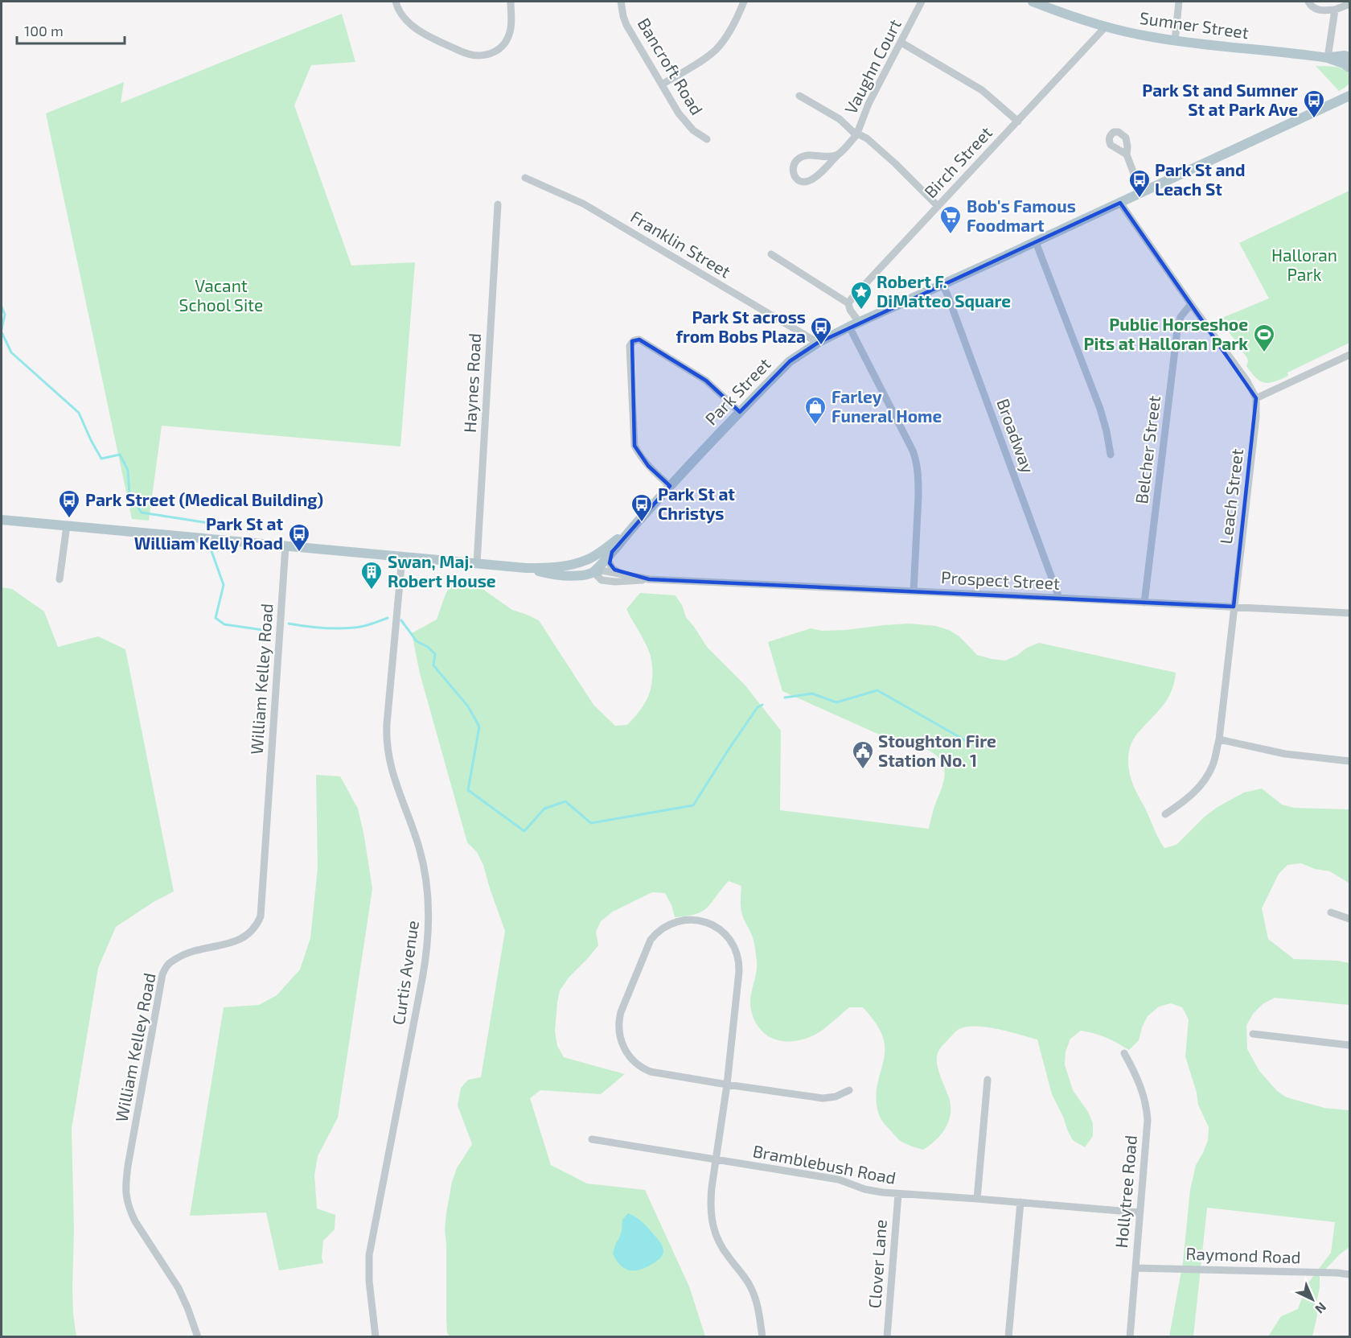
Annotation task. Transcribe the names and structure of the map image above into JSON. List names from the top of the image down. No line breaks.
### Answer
{"streets":{"main road":["Sumner Street","Park Street"],"street":["Bancroft Road","Vaughn Court","Birch Street","Franklin Street","Haynes Road","Broadway","Belcher Street","Leach Street","Prospect Street","William Kelley Road","Curtis Avenue","Bramblebush Road","Hollytree Road","Raymond Road","Clover Lane"]},"crossings":[["Sumner Street","Birch Street"],["Franklin Street","Park Street"],["Haynes Road","Park Street"],["Park Street","Broadway"],["Park Street","Prospect Street"],["Park Street","William Kelley Road"],["Park Street","Curtis Avenue"],["Broadway","Prospect Street"],["Belcher Street","Prospect Street"],["Leach Street","Prospect Street"],["Bramblebush Road","Hollytree Road"],["Bramblebush Road","Clover Lane"],["Hollytree Road","Raymond Road"]],"parks":["Halloran Park","Vacant School Site"],"places":{"bus stop":["Park St and Sumner St at Park Ave","Park St and Leach St","Park St across from Bobs Plaza","Park Street (Medical Building)","Park St at Christys","Park St at William Kelly Road"],"supermarket":["Bob's Famous Foodmart"],"place":["Robert F. DiMatteo Square"],"sports":["Public Horseshoe Pits at Halloran Park"],"shop":["Farley Funeral Home"],"building":["Swan, Maj. Robert House"],"public building":["Stoughton Fire Station No. 1"]},"scale_bar":"100 m","north":"bottom right"}
